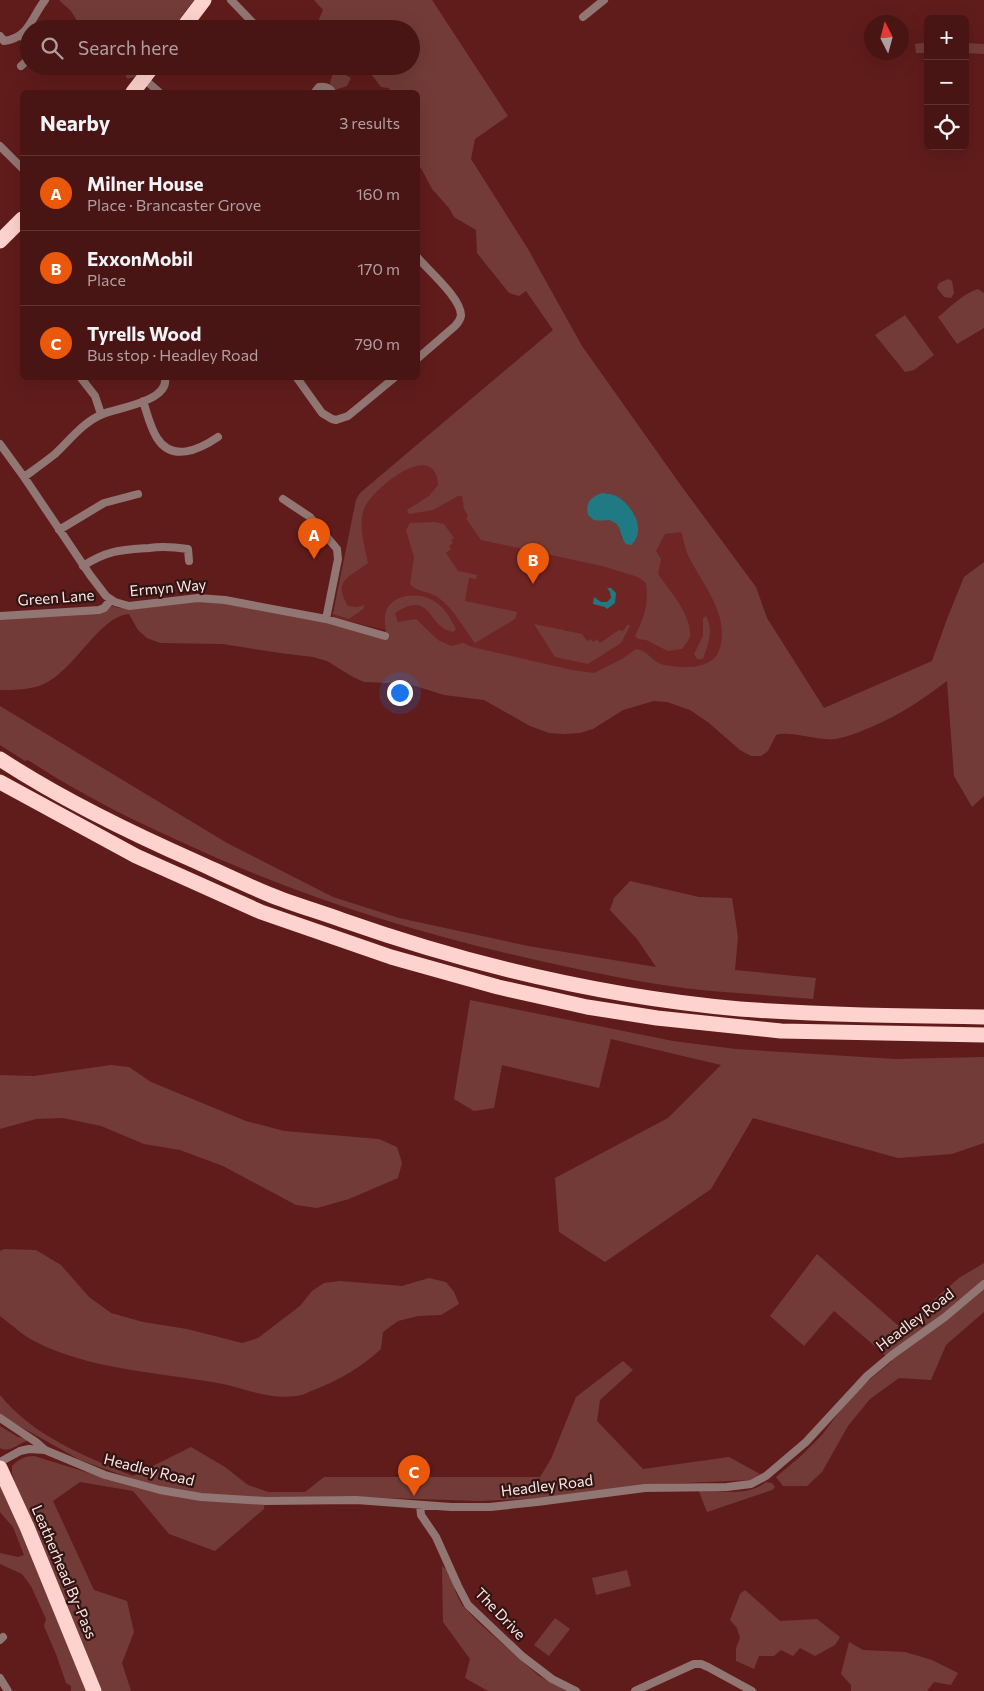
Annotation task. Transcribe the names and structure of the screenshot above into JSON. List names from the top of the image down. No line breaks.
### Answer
{"streets":{"highway":["Leatherhead By-Pass"],"street":["Ermyn Way","Green Lane","Headley Road","The Drive"]},"crossings":[["Ermyn Way","Green Lane"],["Headley Road","The Drive"]],"north":"top","page":{"map_buttons":["+","−"],"search":"Search here","heading":["Nearby","3 results"],"list":[{"mark":"A","name":"Milner House","note":"Place · Brancaster Grove","value":"160 m"},{"mark":"B","name":"ExxonMobil","note":"Place","value":"170 m"},{"mark":"C","name":"Tyrells Wood","note":"Bus stop · Headley Road","value":"790 m"}],"pins":["A","B","C"]}}
